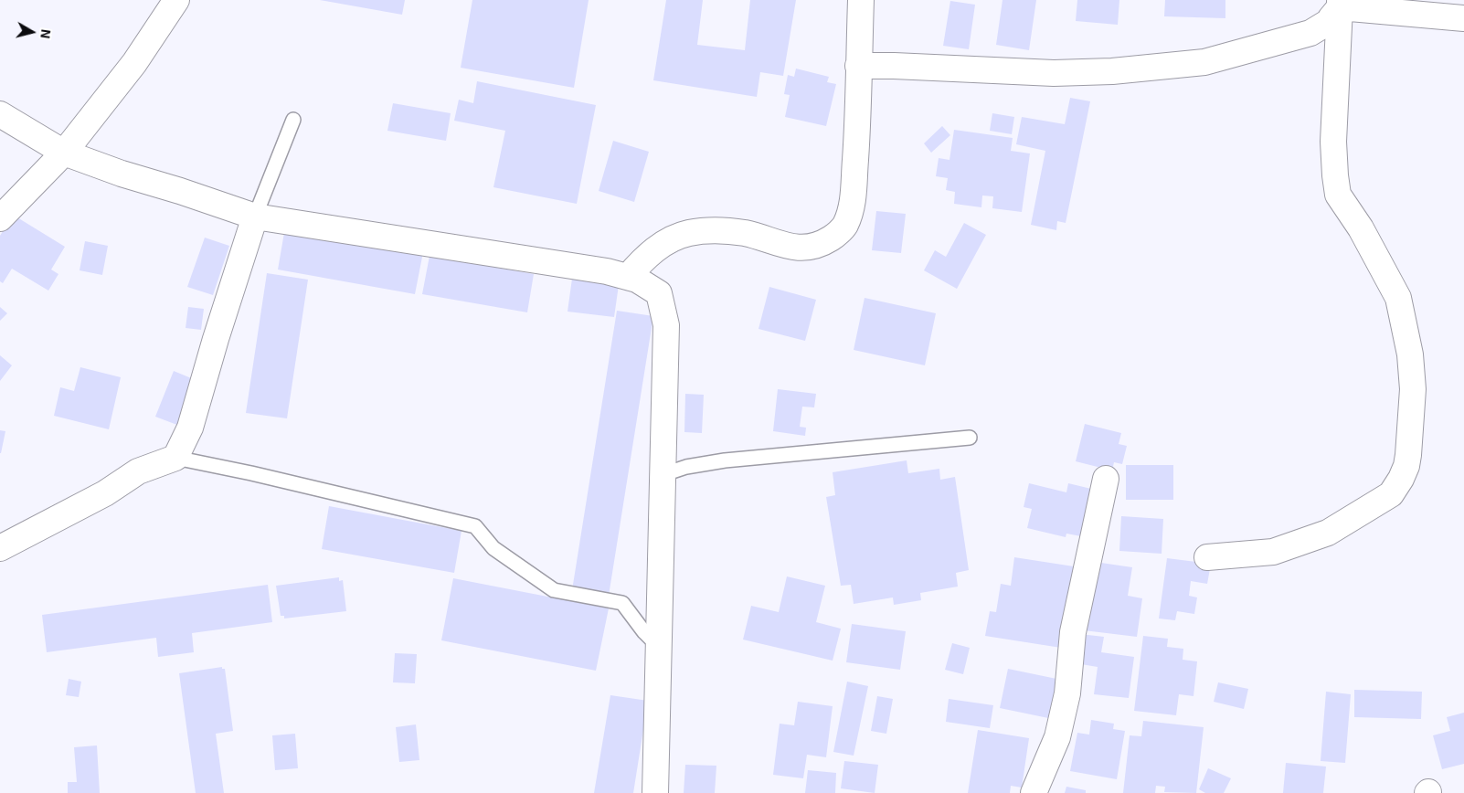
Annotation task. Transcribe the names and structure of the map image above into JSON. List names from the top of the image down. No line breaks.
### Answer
{"north":"right"}
